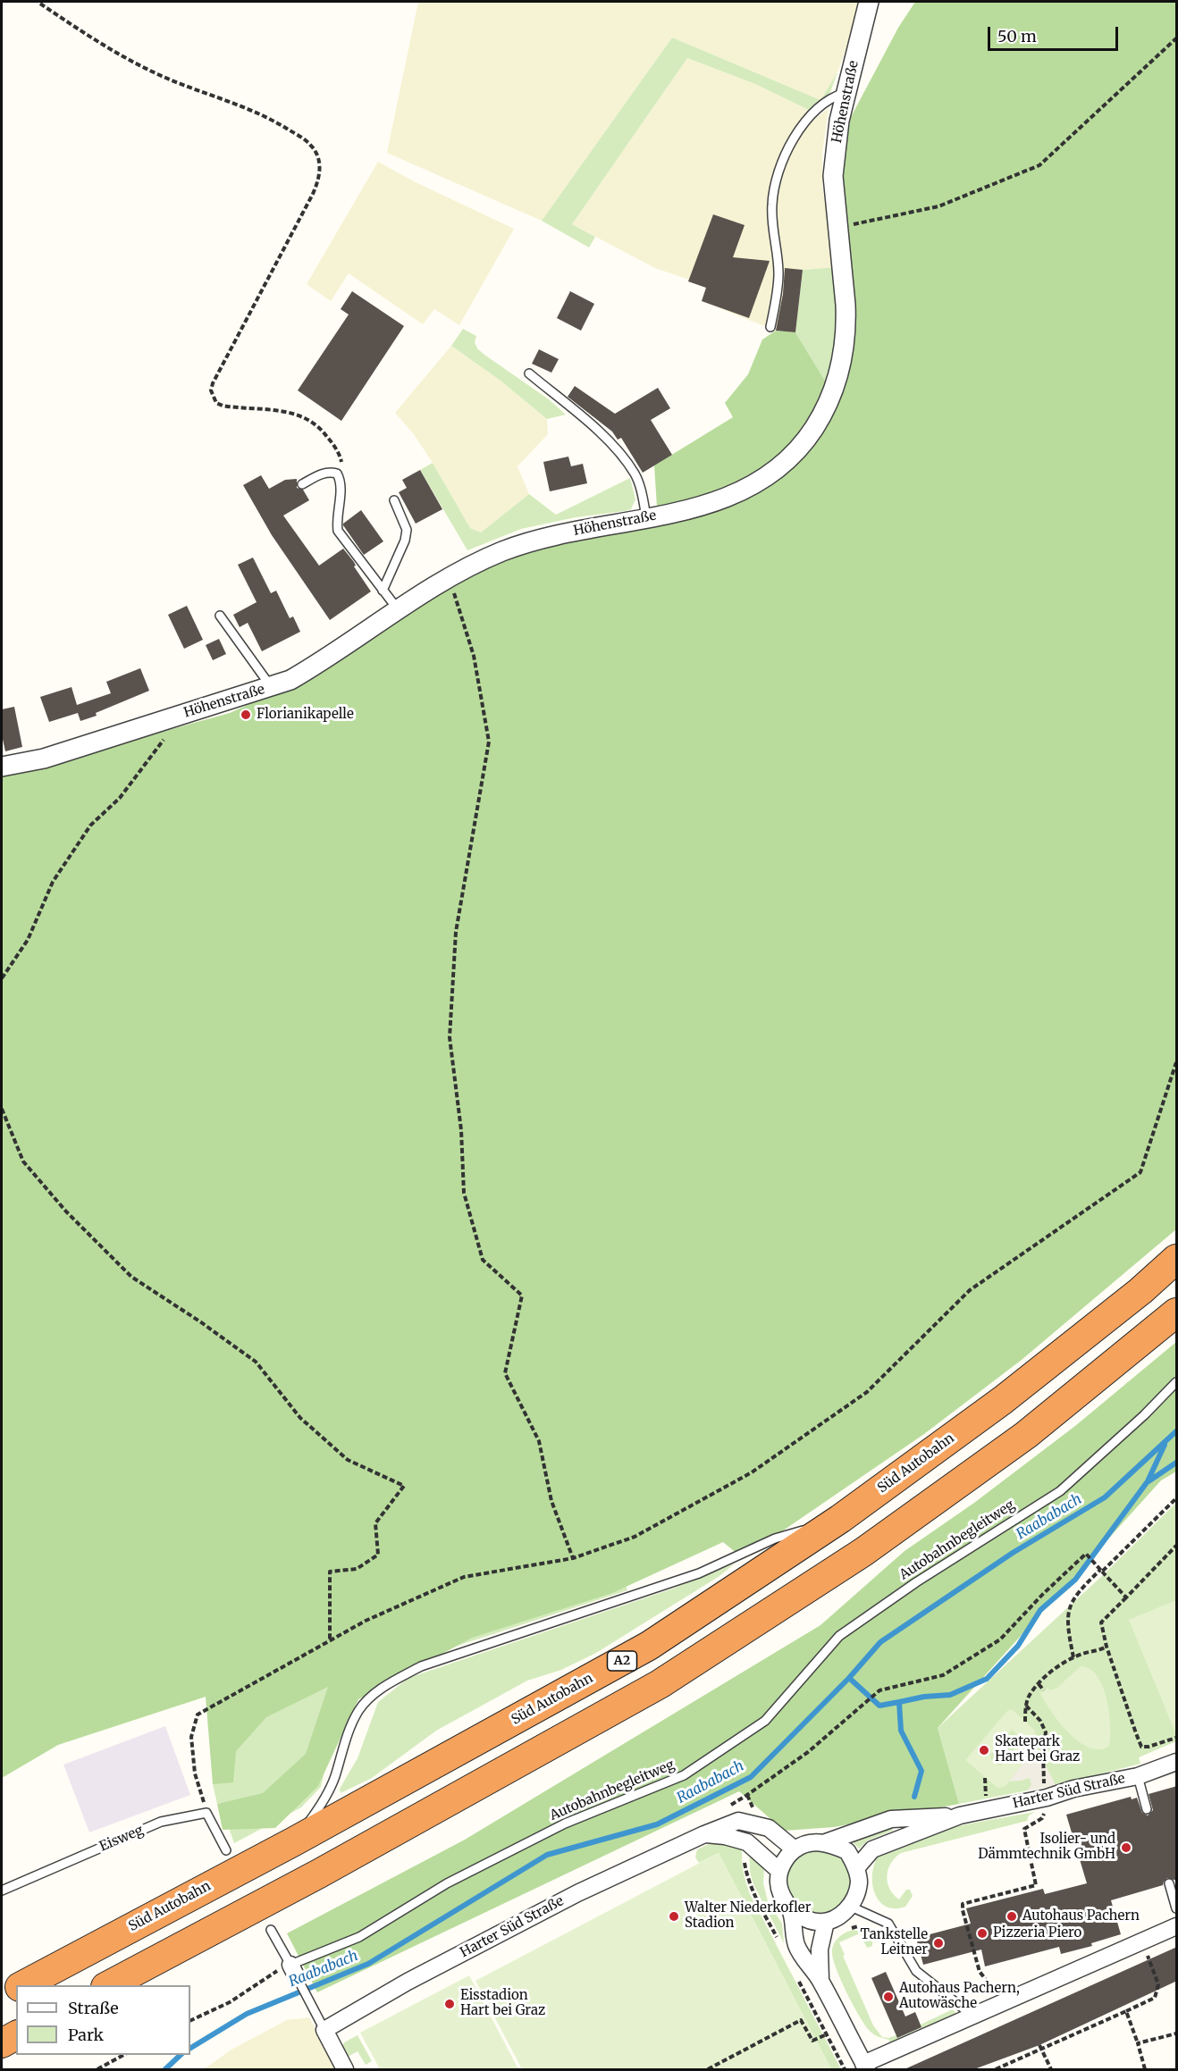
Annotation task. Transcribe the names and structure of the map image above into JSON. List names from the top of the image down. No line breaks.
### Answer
{"streets":{"highway":["Süd Autobahn","A2"],"street":["Höhenstraße","Harter Süd Straße"],"lane":["Autobahnbegleitweg","Eisweg"]},"water":["Raababach"],"places":["Florianikapelle","Skatepark Hart bei Graz","Isolier- und Dämmtechnik GmbH","Walter Niederkofler Stadion","Autohaus Pachern","Pizzeria Piero","Tankstelle Leitner","Autohaus Pachern, Autowäsche","Eisstadion Hart bei Graz"],"legend":["Straße","Park"],"scale_bar":"50 m"}
